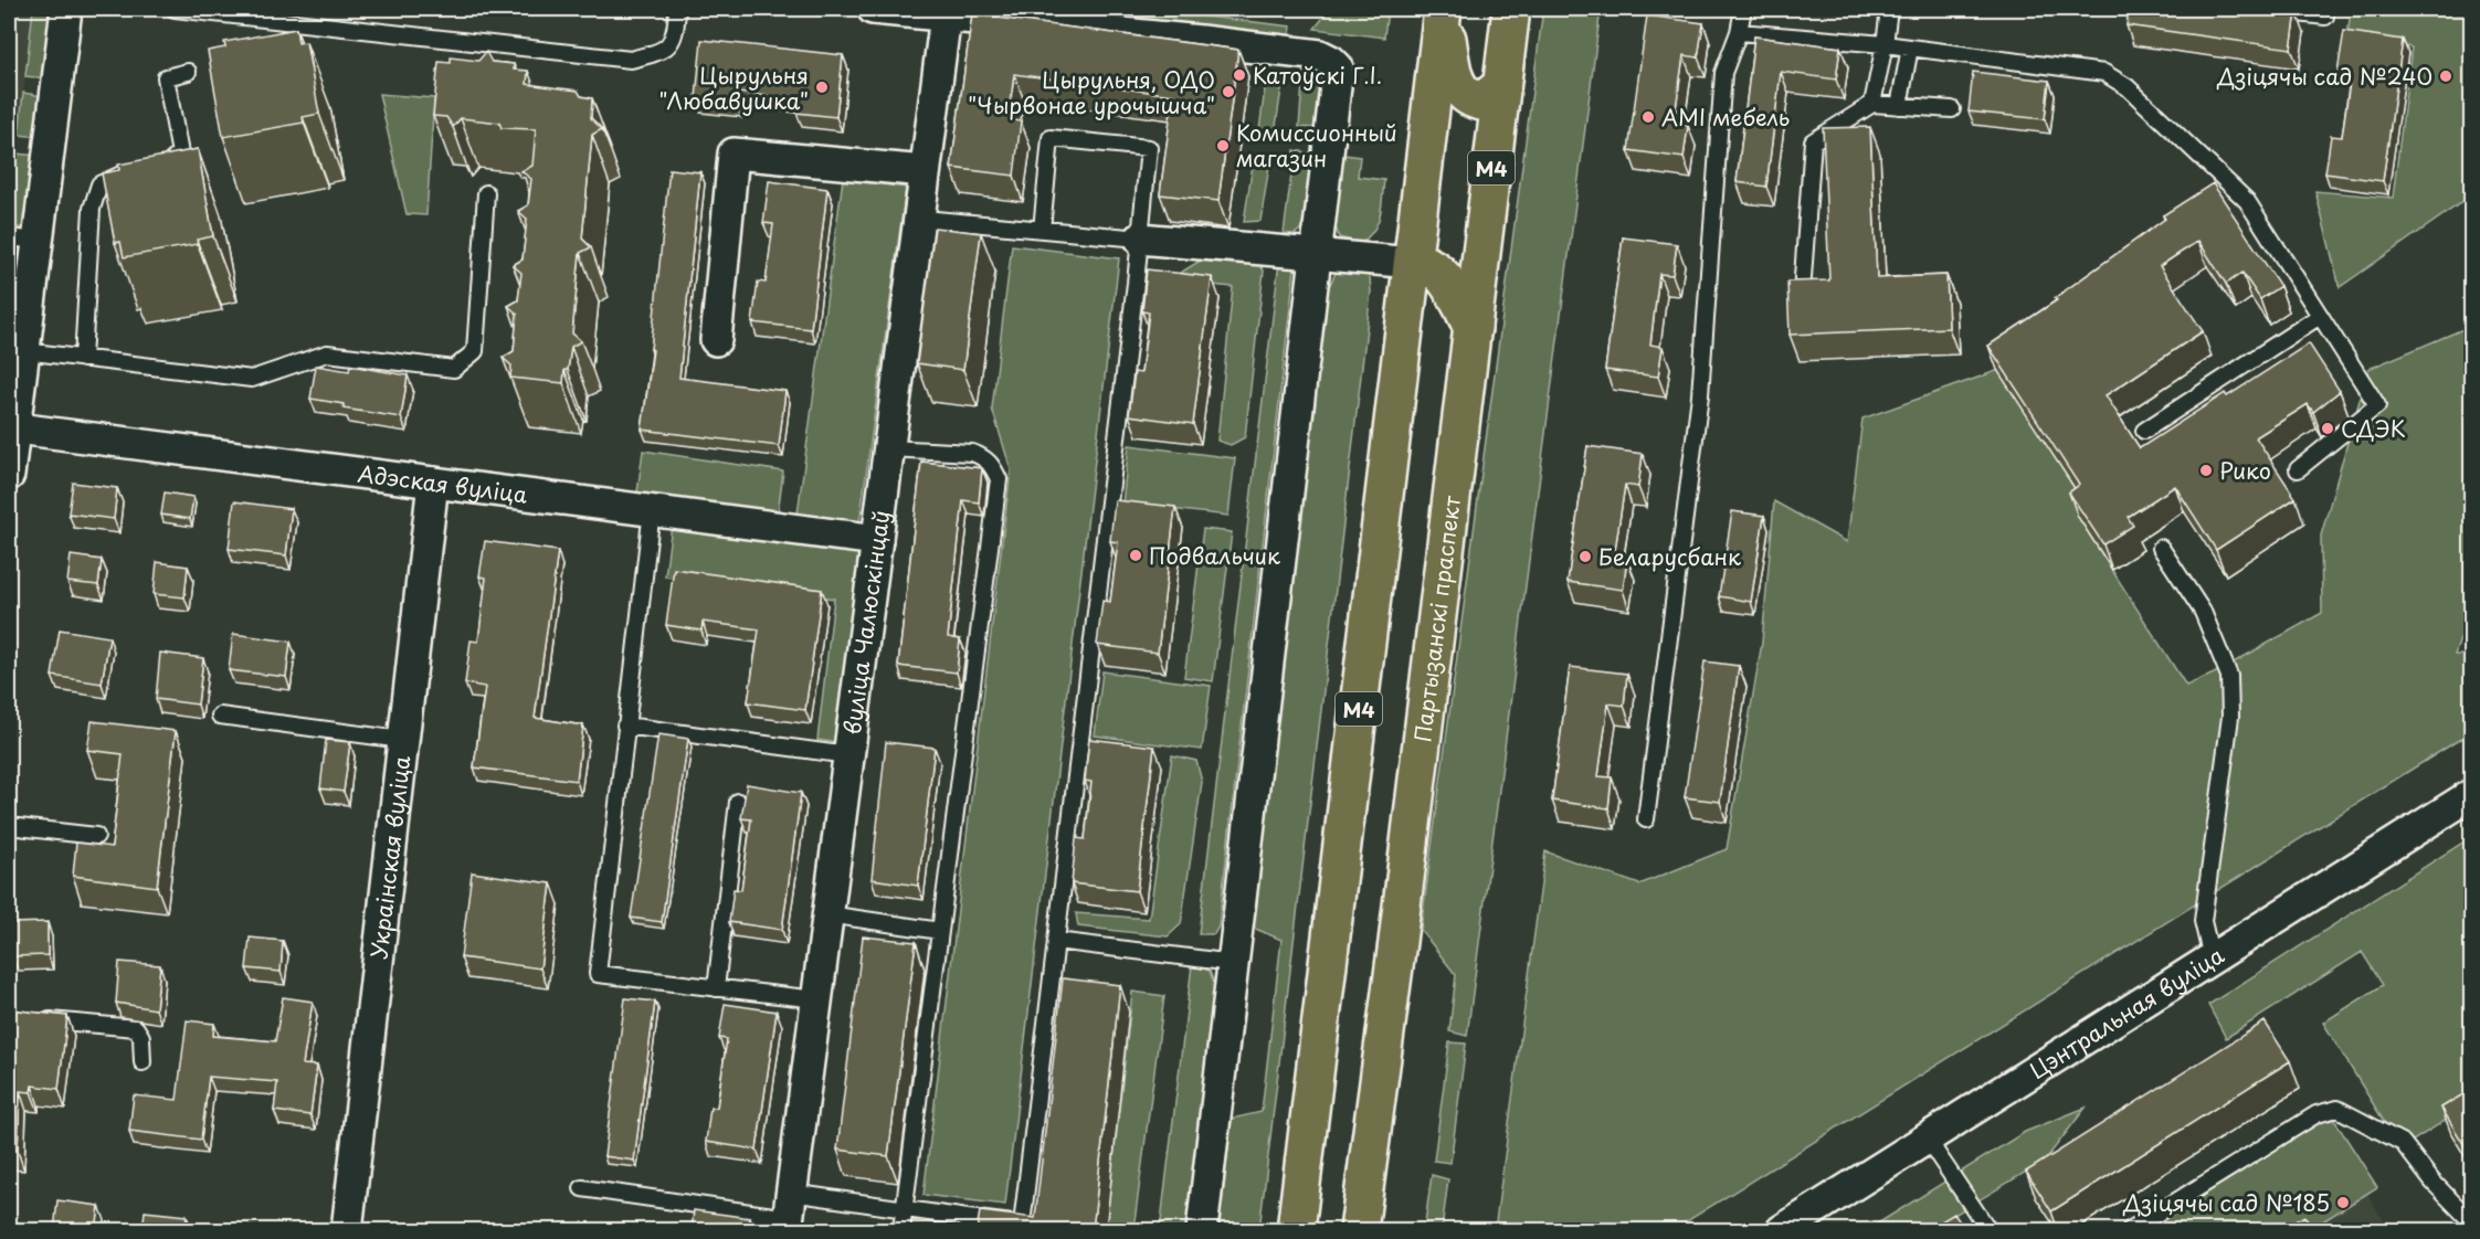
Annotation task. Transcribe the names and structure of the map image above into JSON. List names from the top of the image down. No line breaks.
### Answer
{"streets":{"main road":["М4","Партызанскі праспект"],"street":["Адэская вуліца","вуліца Чалюскінцаў","Украінская вуліца","Цэнтральная вуліца"]},"crossings":[["Адэская вуліца","вуліца Чалюскінцаў"],["Адэская вуліца","Украінская вуліца"]],"places":["Катоўскі Г.І.","Дзіцячы сад №240","Цырульня \"Любавушка\"","Цырульня, ОДО \"Чырвонае урочышча\"","AMI мебель","Комиссионный магазин","СДЭК","Рико","Подвальчик","Беларусбанк","Дзіцячы сад №185"]}
